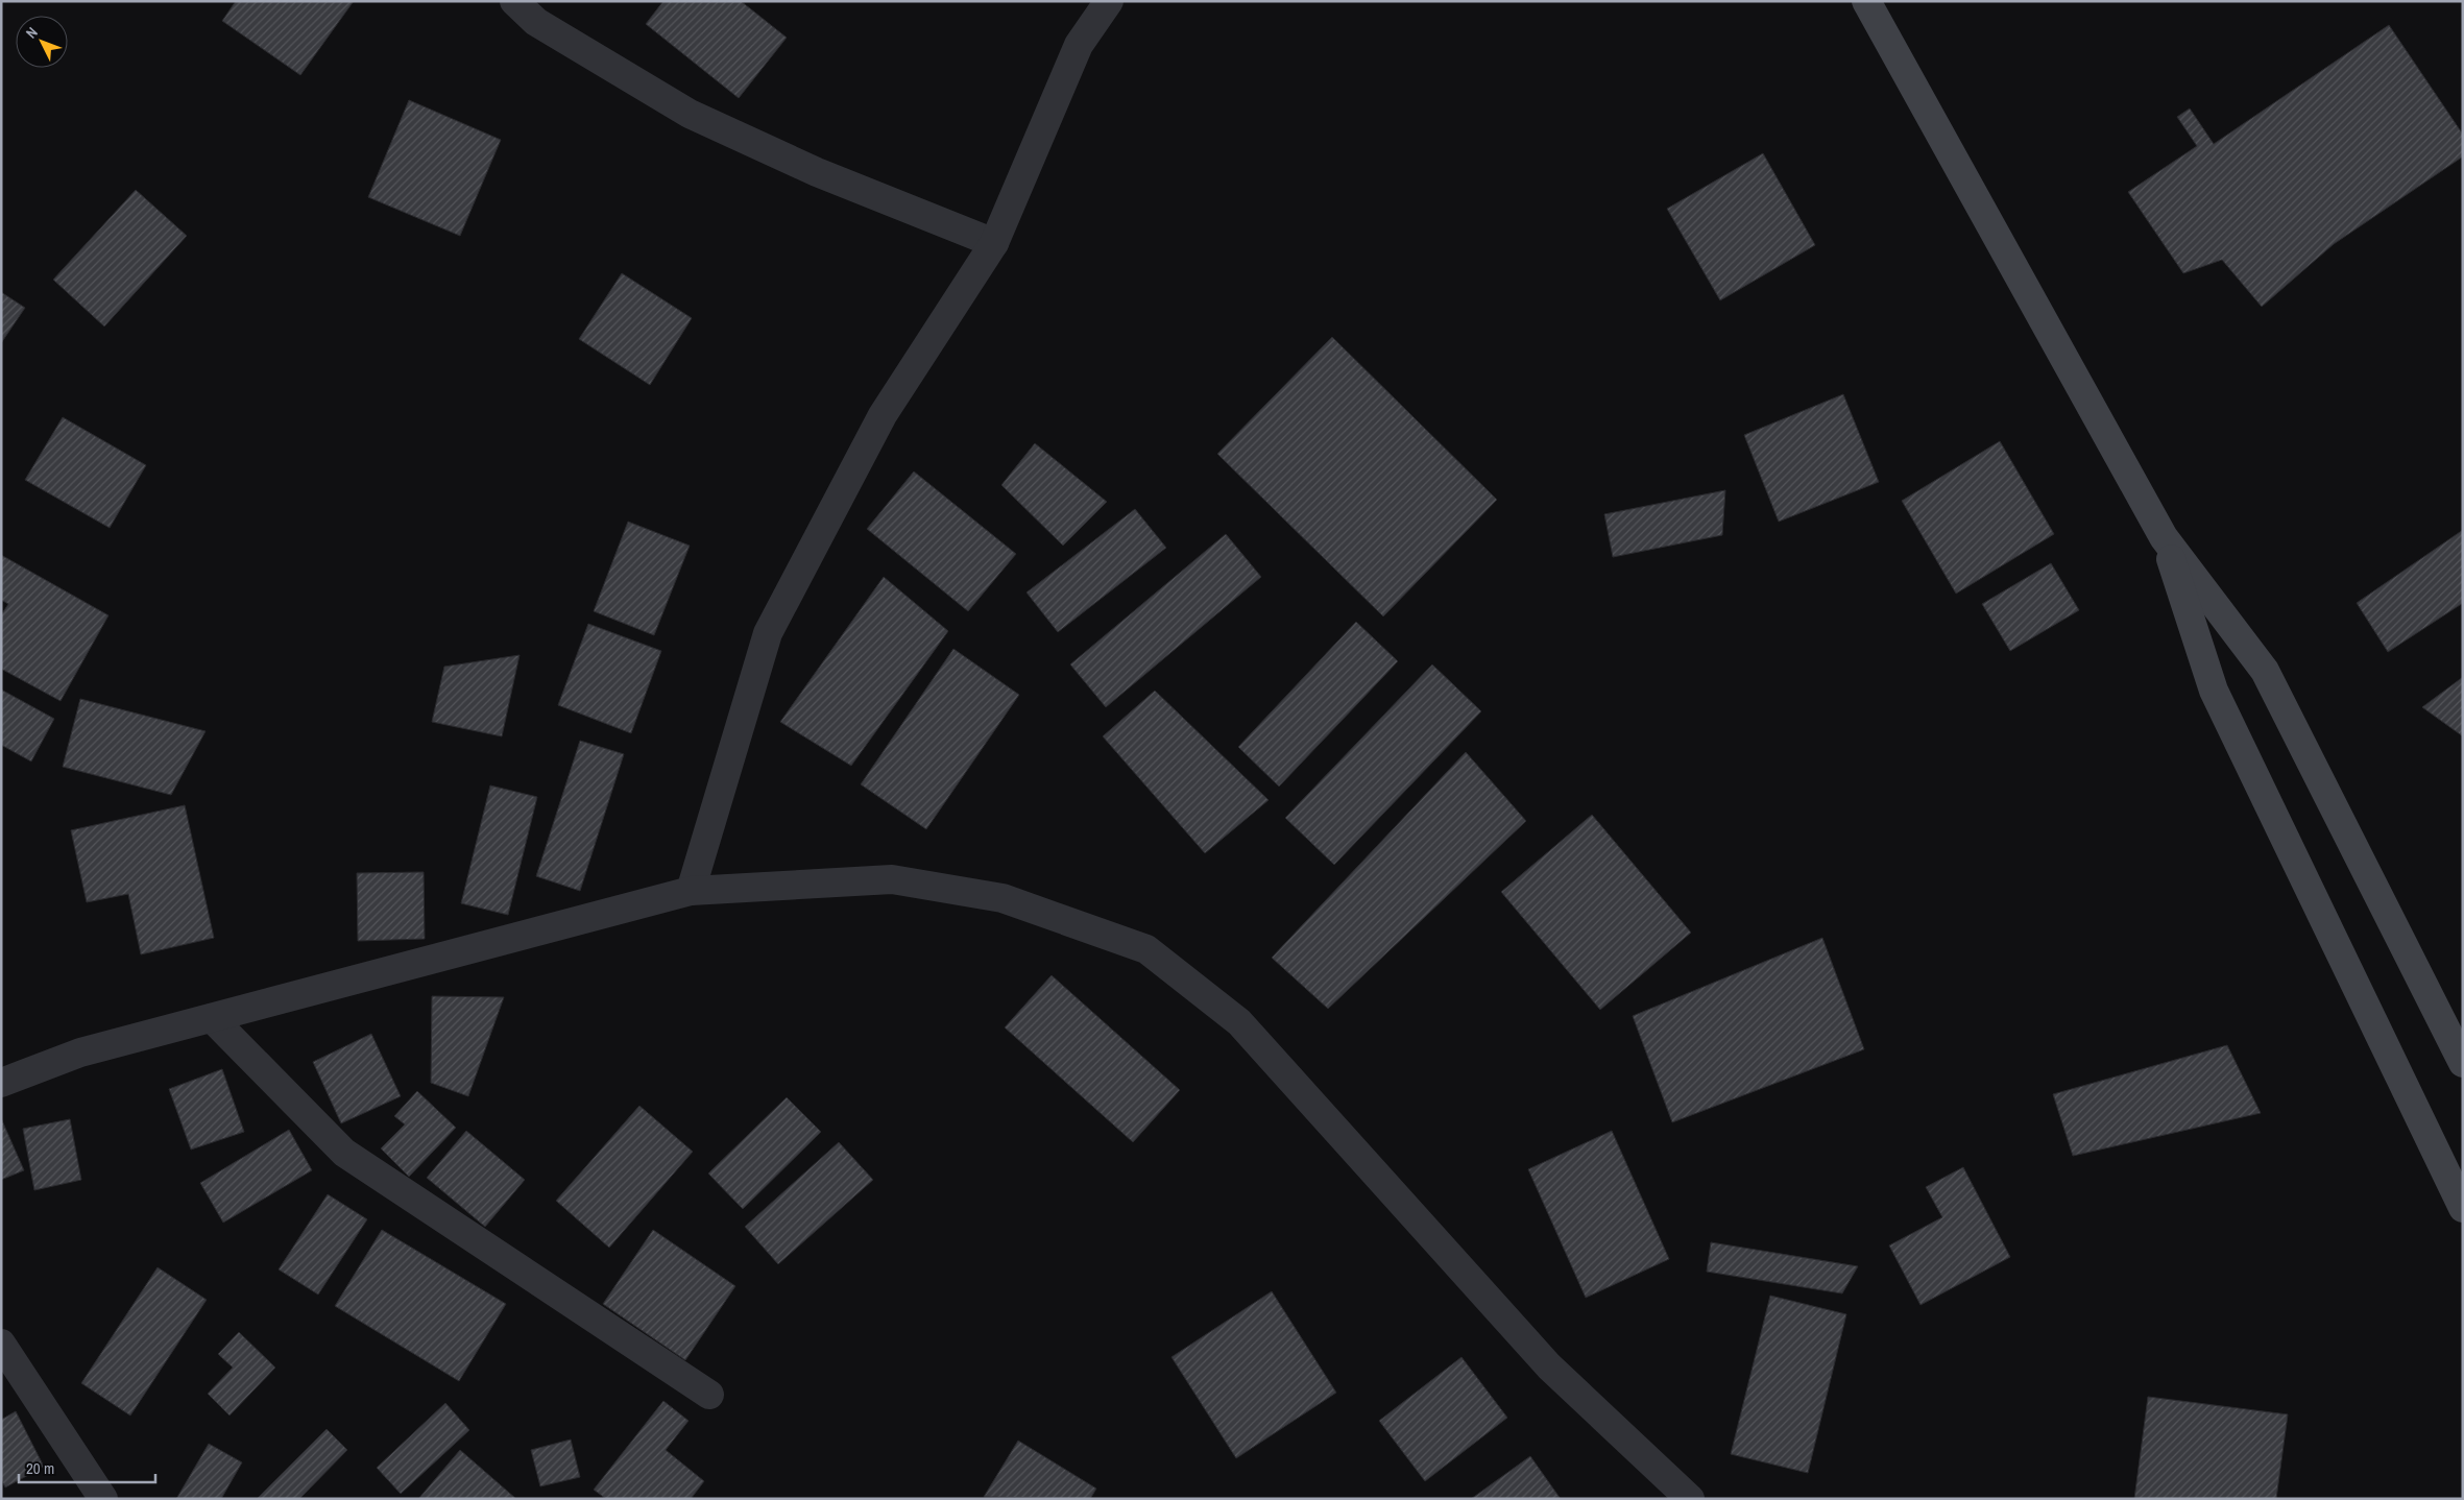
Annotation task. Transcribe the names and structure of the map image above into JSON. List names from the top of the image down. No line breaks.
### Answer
{"scale_bar":"20 m","north":"top left"}
